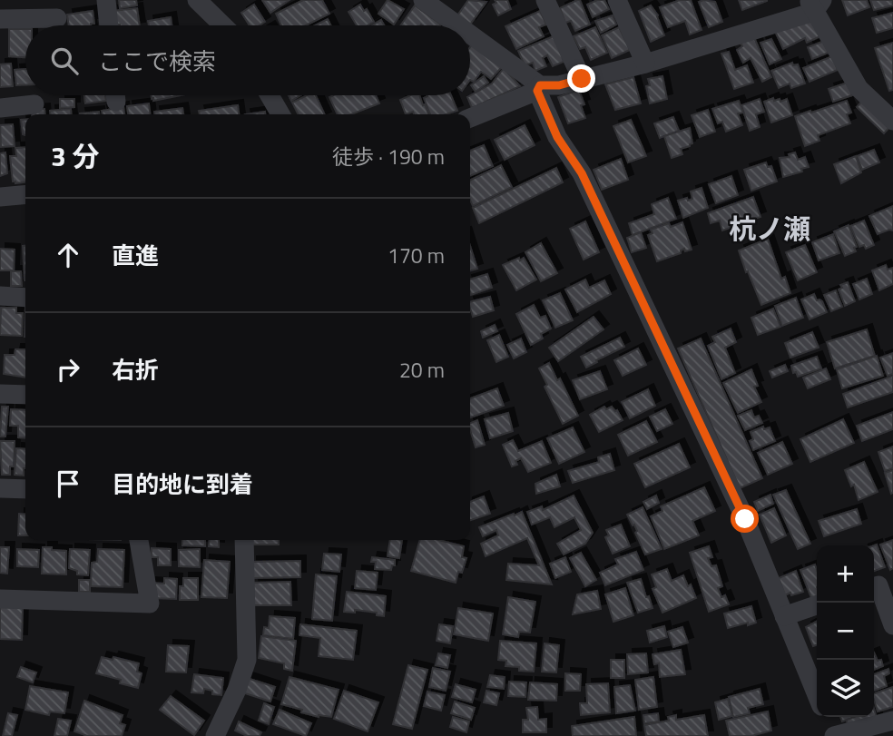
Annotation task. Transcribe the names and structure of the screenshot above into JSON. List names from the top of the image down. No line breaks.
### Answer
{"districts":["杭ノ瀬"],"page":{"search":"ここで検索","heading":["3 分","徒歩 · 190 m"],"list":[["直進","170 m"],["右折","20 m"],"目的地に到着"],"map_buttons":["+","−"]}}
